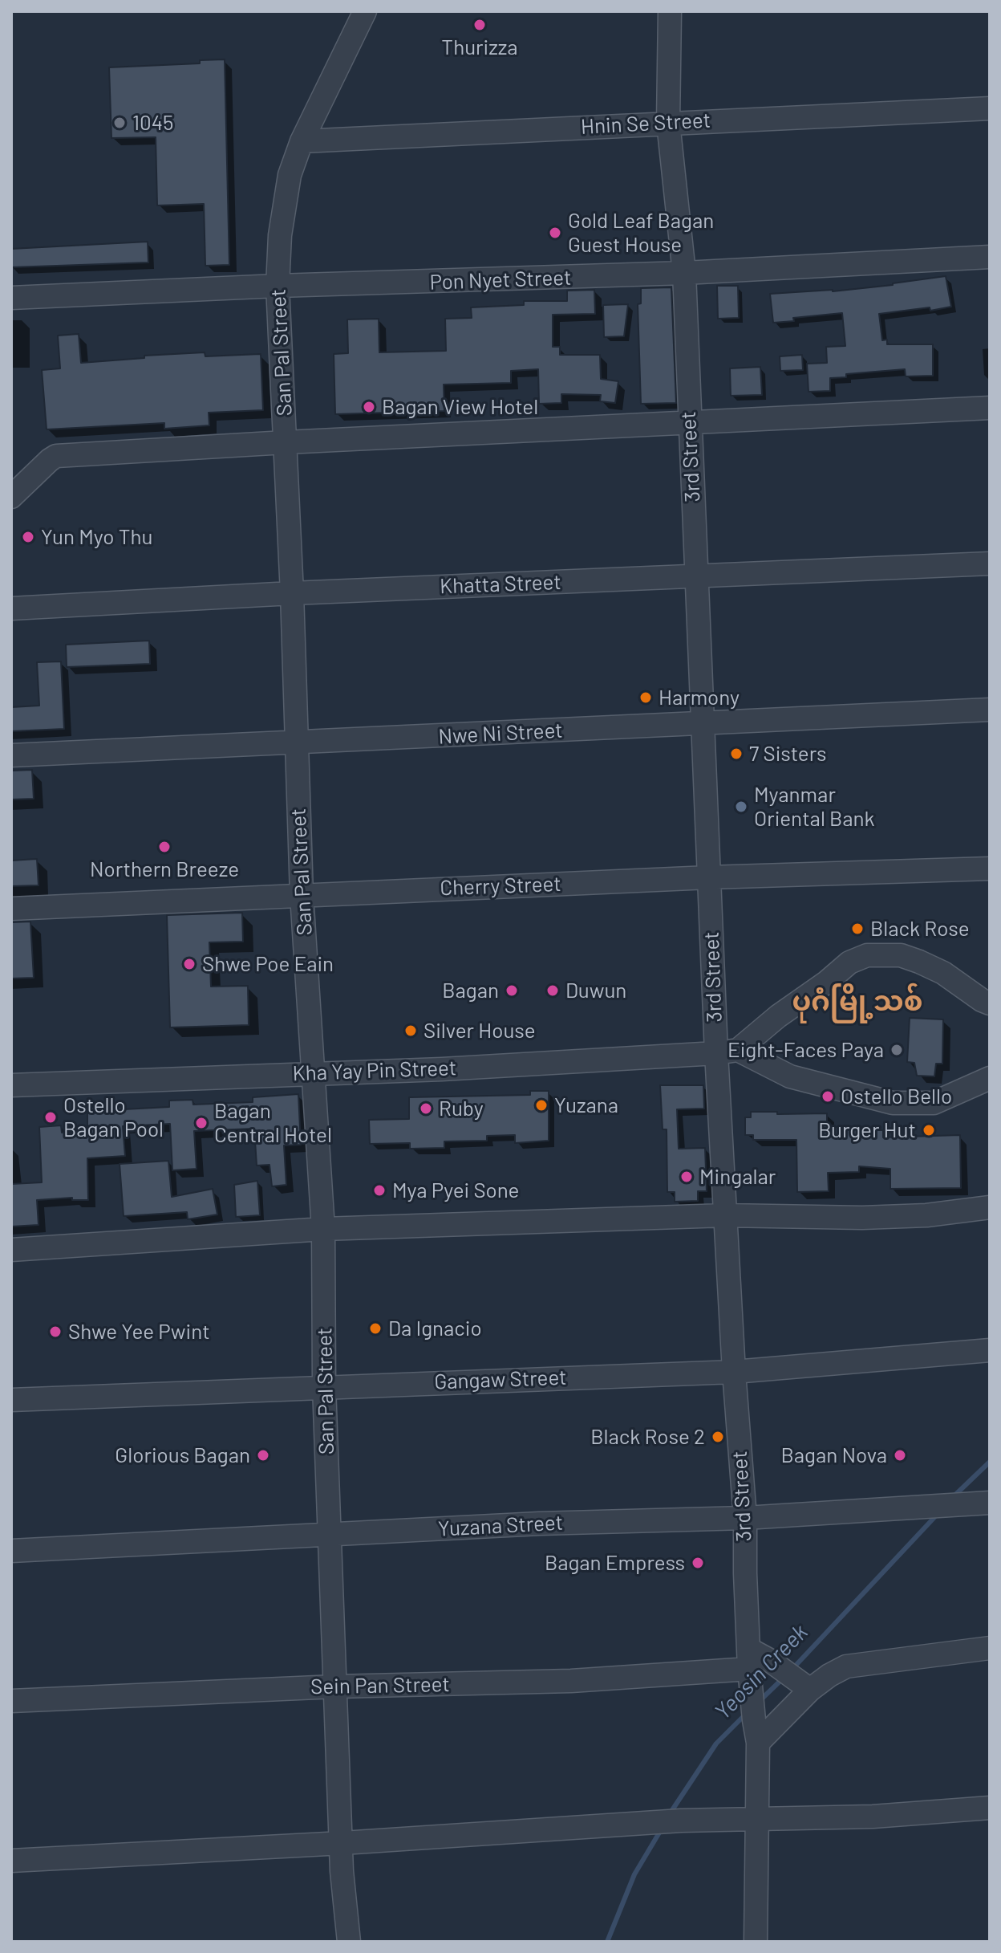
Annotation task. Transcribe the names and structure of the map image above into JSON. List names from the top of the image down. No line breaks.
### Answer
{"streets":{"street":["Hnin Se Street","Pon Nyet Street","San Pal Street","3rd Street","Khatta Street","Nwe Ni Street","Cherry Street","Kha Yay Pin Street","Gangaw Street","Yuzana Street","Sein Pan Street"]},"crossings":[["Hnin Se Street","San Pal Street"],["Hnin Se Street","3rd Street"],["Pon Nyet Street","San Pal Street"],["Pon Nyet Street","3rd Street"],["San Pal Street","Khatta Street"],["San Pal Street","Nwe Ni Street"],["San Pal Street","Cherry Street"],["San Pal Street","Kha Yay Pin Street"],["San Pal Street","Gangaw Street"],["San Pal Street","Yuzana Street"],["San Pal Street","Sein Pan Street"],["3rd Street","Khatta Street"],["3rd Street","Nwe Ni Street"],["3rd Street","Cherry Street"],["3rd Street","Kha Yay Pin Street"],["3rd Street","Gangaw Street"],["3rd Street","Yuzana Street"],["3rd Street","Sein Pan Street"]],"districts":["ပုဂံမြို့သစ်"],"water":["Yeosin Creek"],"places":["Thurizza","1045","Gold Leaf Bagan Guest House","Bagan View Hotel","Yun Myo Thu","Harmony","7 Sisters","Myanmar Oriental Bank","Northern Breeze","Black Rose","Shwe Poe Eain","Bagan","Duwun","Silver House","Eight-Faces Paya","Ostello Bello","Yuzana","Ruby","Ostello Bagan Pool","Bagan Central Hotel","Burger Hut","Mingalar","Mya Pyei Sone","Da Ignacio","Shwe Yee Pwint","Black Rose 2","Glorious Bagan","Bagan Nova","Bagan Empress"]}
